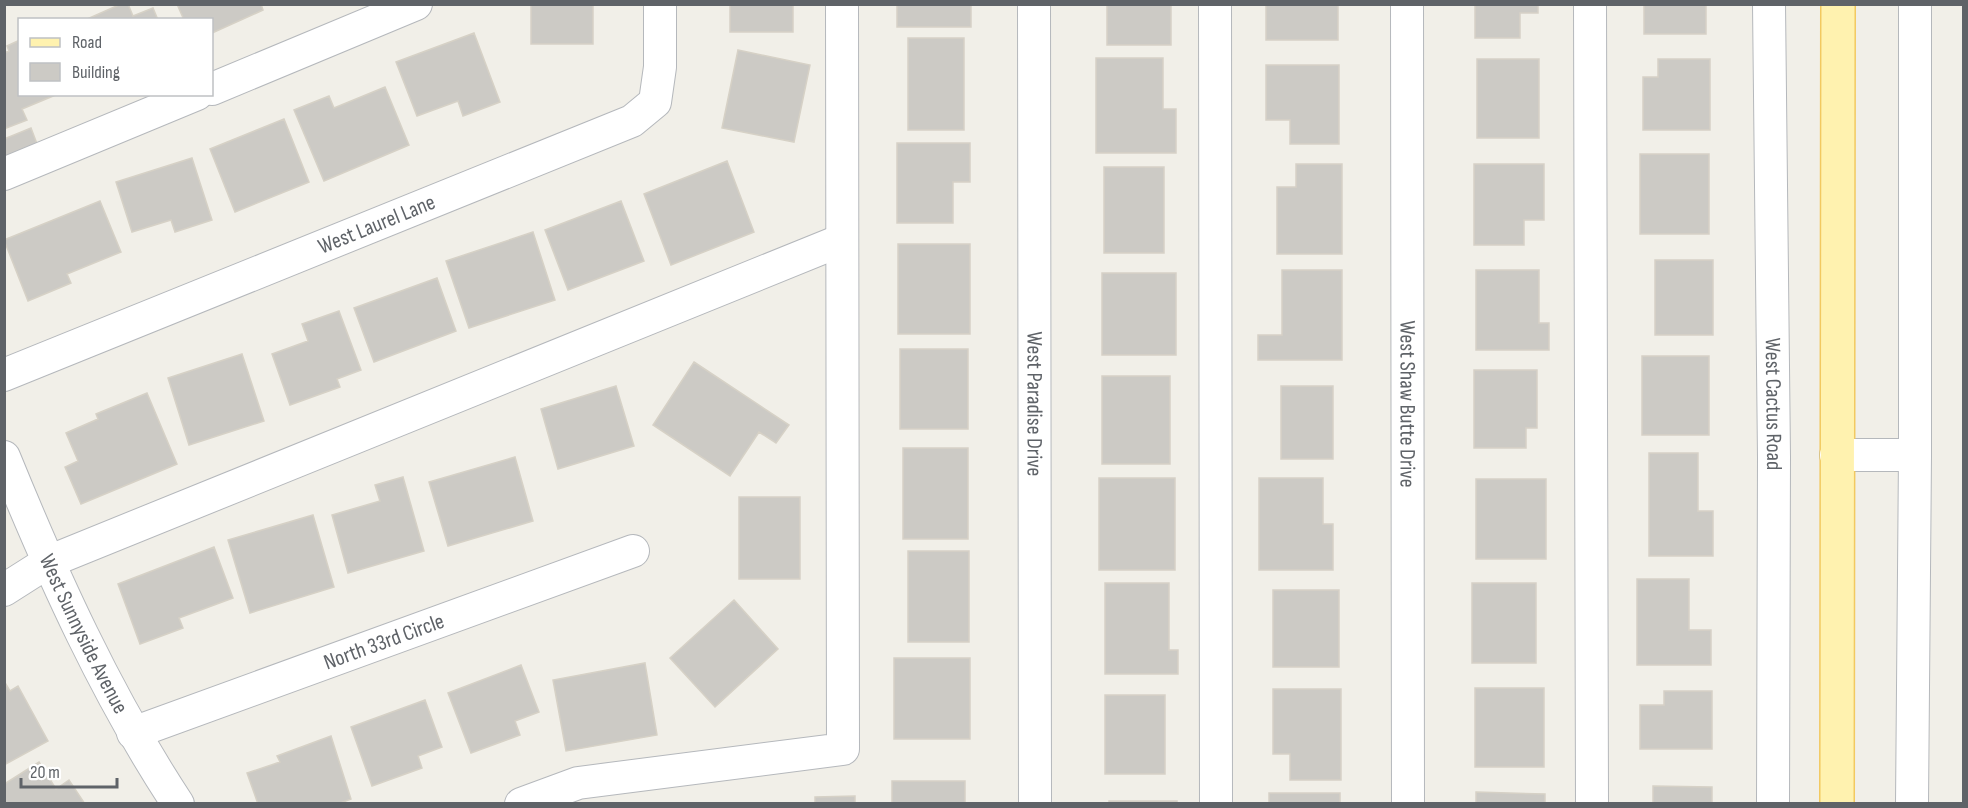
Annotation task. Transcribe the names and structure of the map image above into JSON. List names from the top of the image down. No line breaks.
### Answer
{"streets":{"street":["West Laurel Lane","West Paradise Drive","West Shaw Butte Drive","West Cactus Road","West Sunnyside Avenue","North 33rd Circle"]},"crossings":[["West Sunnyside Avenue","North 33rd Circle"]],"legend":["Road","Building"],"scale_bar":"20 m"}
